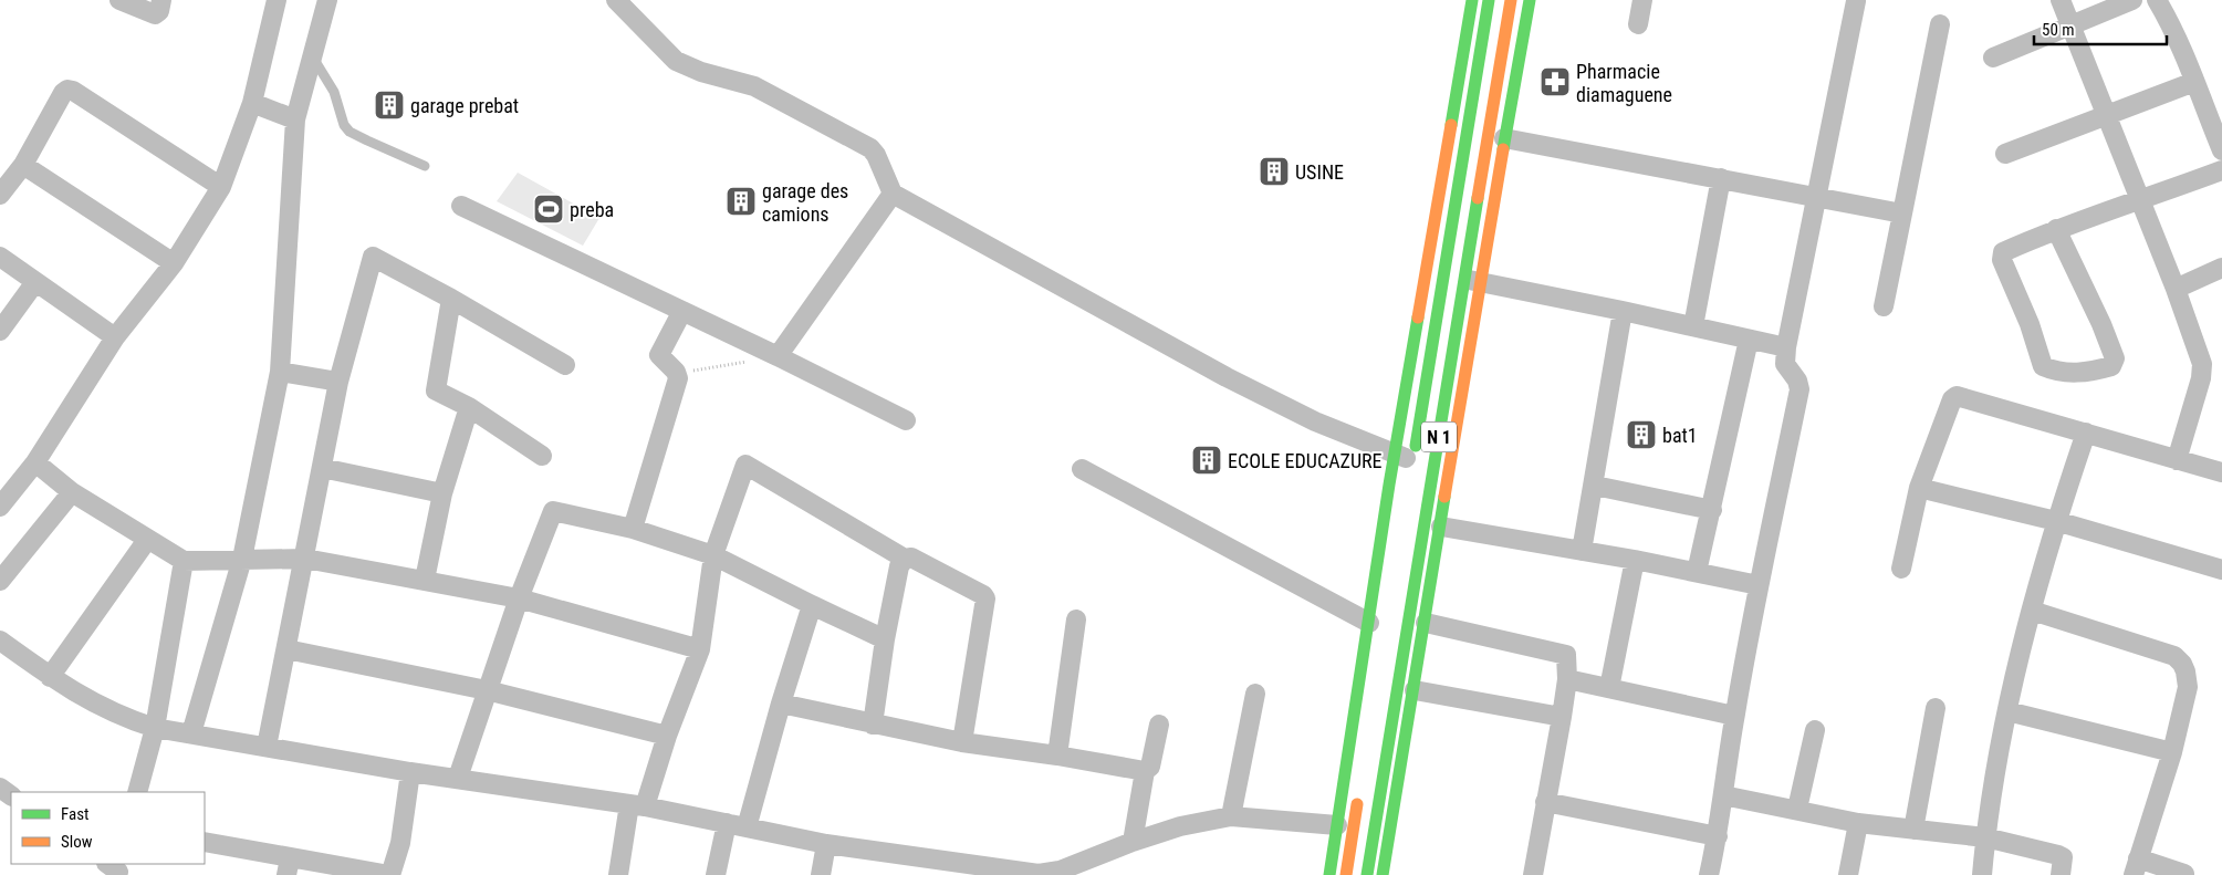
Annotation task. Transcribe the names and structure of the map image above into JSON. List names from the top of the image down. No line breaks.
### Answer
{"streets":{"main road":["N 1"]},"places":{"pharmacy":["Pharmacie diamaguene"],"building":["garage prebat","USINE","garage des camions","bat1","ECOLE EDUCAZURE"],"sports":["preba"]},"legend":["Fast","Slow"],"scale_bar":"50 m"}
